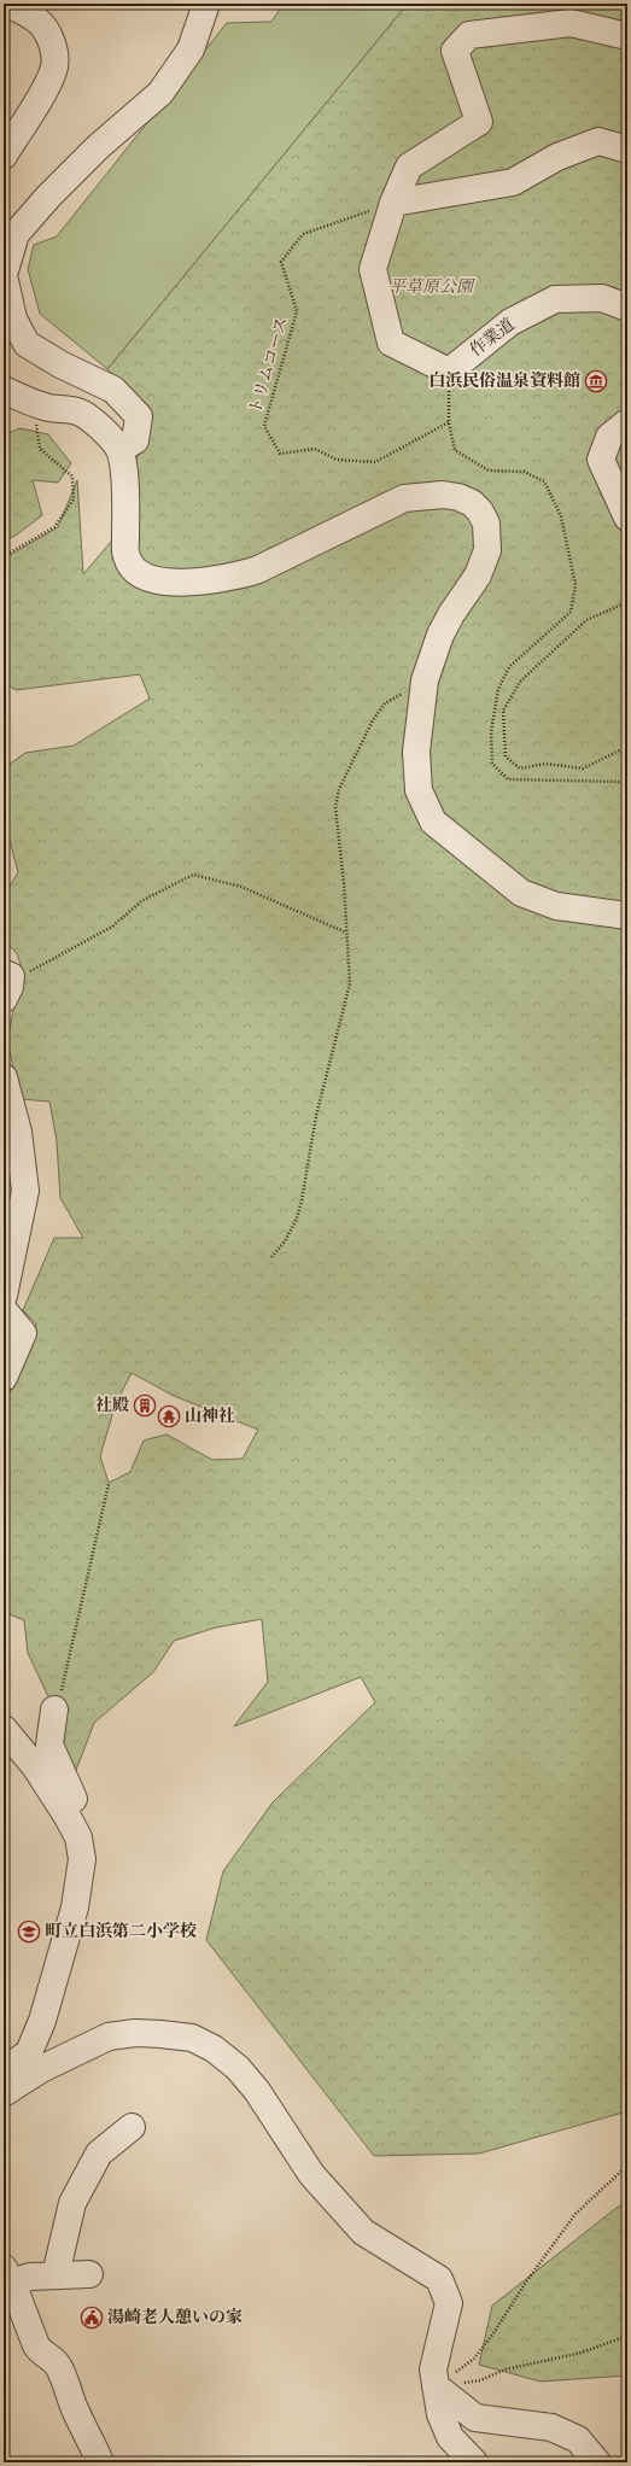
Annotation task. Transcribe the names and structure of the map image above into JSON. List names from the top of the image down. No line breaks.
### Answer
{"streets":{"street":["作業道"],"path":["トリムコース"]},"parks":["平草原公園"],"places":{"museum":["白浜民俗温泉資料館"],"building":["社殿"],"temple":["山神社"],"school or university":["町立白浜第二小学校"],"public building":["湯崎老人憩いの家"]}}
